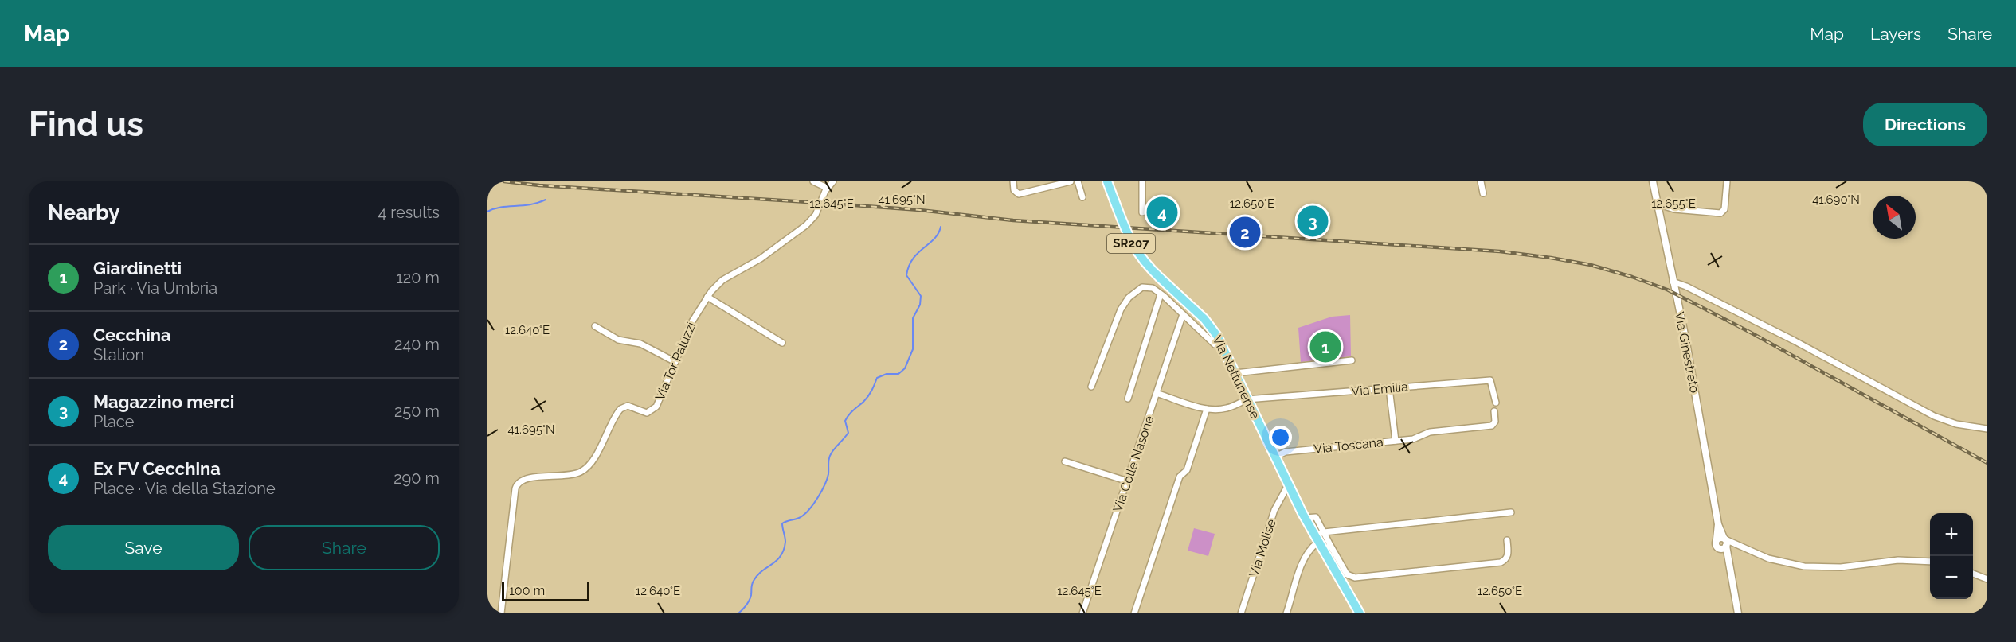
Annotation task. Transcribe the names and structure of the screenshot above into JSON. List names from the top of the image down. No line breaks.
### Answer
{"streets":{"main road":["SR207","Via Nettunense"],"street":["Via Ginestreto","Via Tor Paluzzi","Via Emilia","Via Toscana","Via Colle Nasone","Via Molise"]},"crossings":[["Via Nettunense","Via Emilia"],["Via Nettunense","Via Toscana"],["Via Nettunense","Via Molise"]],"scale_bar":"100 m","north":"top left","page":{"header":"Map","nav":["Map","Layers","Share"],"buttons":["Directions",["Save","Share"]],"title":"Find us","heading":["Nearby","4 results"],"pins":["4","3","2","1"],"list":[{"mark":"1","name":"Giardinetti","note":"Park · Via Umbria","value":"120 m"},{"mark":"2","name":"Cecchina","note":"Station","value":"240 m"},{"mark":"3","name":"Magazzino merci","note":"Place","value":"250 m"},{"mark":"4","name":"Ex FV Cecchina","note":"Place · Via della Stazione","value":"290 m"}],"map_buttons":["+","−"],"scale":"100 m"},"coordinates":["41.695°N","41.690°N","12.645°E","12.650°E","12.655°E","12.640°E"]}
